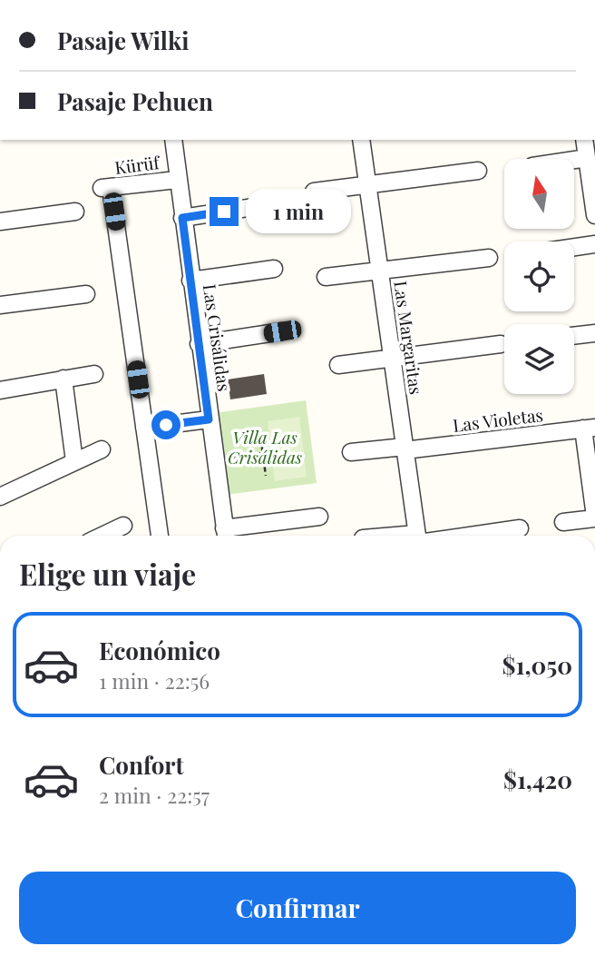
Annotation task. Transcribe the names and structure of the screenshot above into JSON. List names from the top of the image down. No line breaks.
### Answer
{"streets":{"street":["Kürüf","Las Crisálidas","Las Margaritas","Las Violetas"]},"crossings":[["Kürüf","Las Crisálidas"],["Las Margaritas","Las Violetas"]],"parks":["Villa Las Crisálidas"],"north":"top","page":{"banner":["Pasaje Wilki","Pasaje Pehuen"],"bubble":"1 min","heading":"Elige un viaje","list":[{"name":"Económico","note":"1 min · 22:56","value":"$1,050"},{"name":"Confort","note":"2 min · 22:57","value":"$1,420"}],"buttons":"Confirmar"}}
